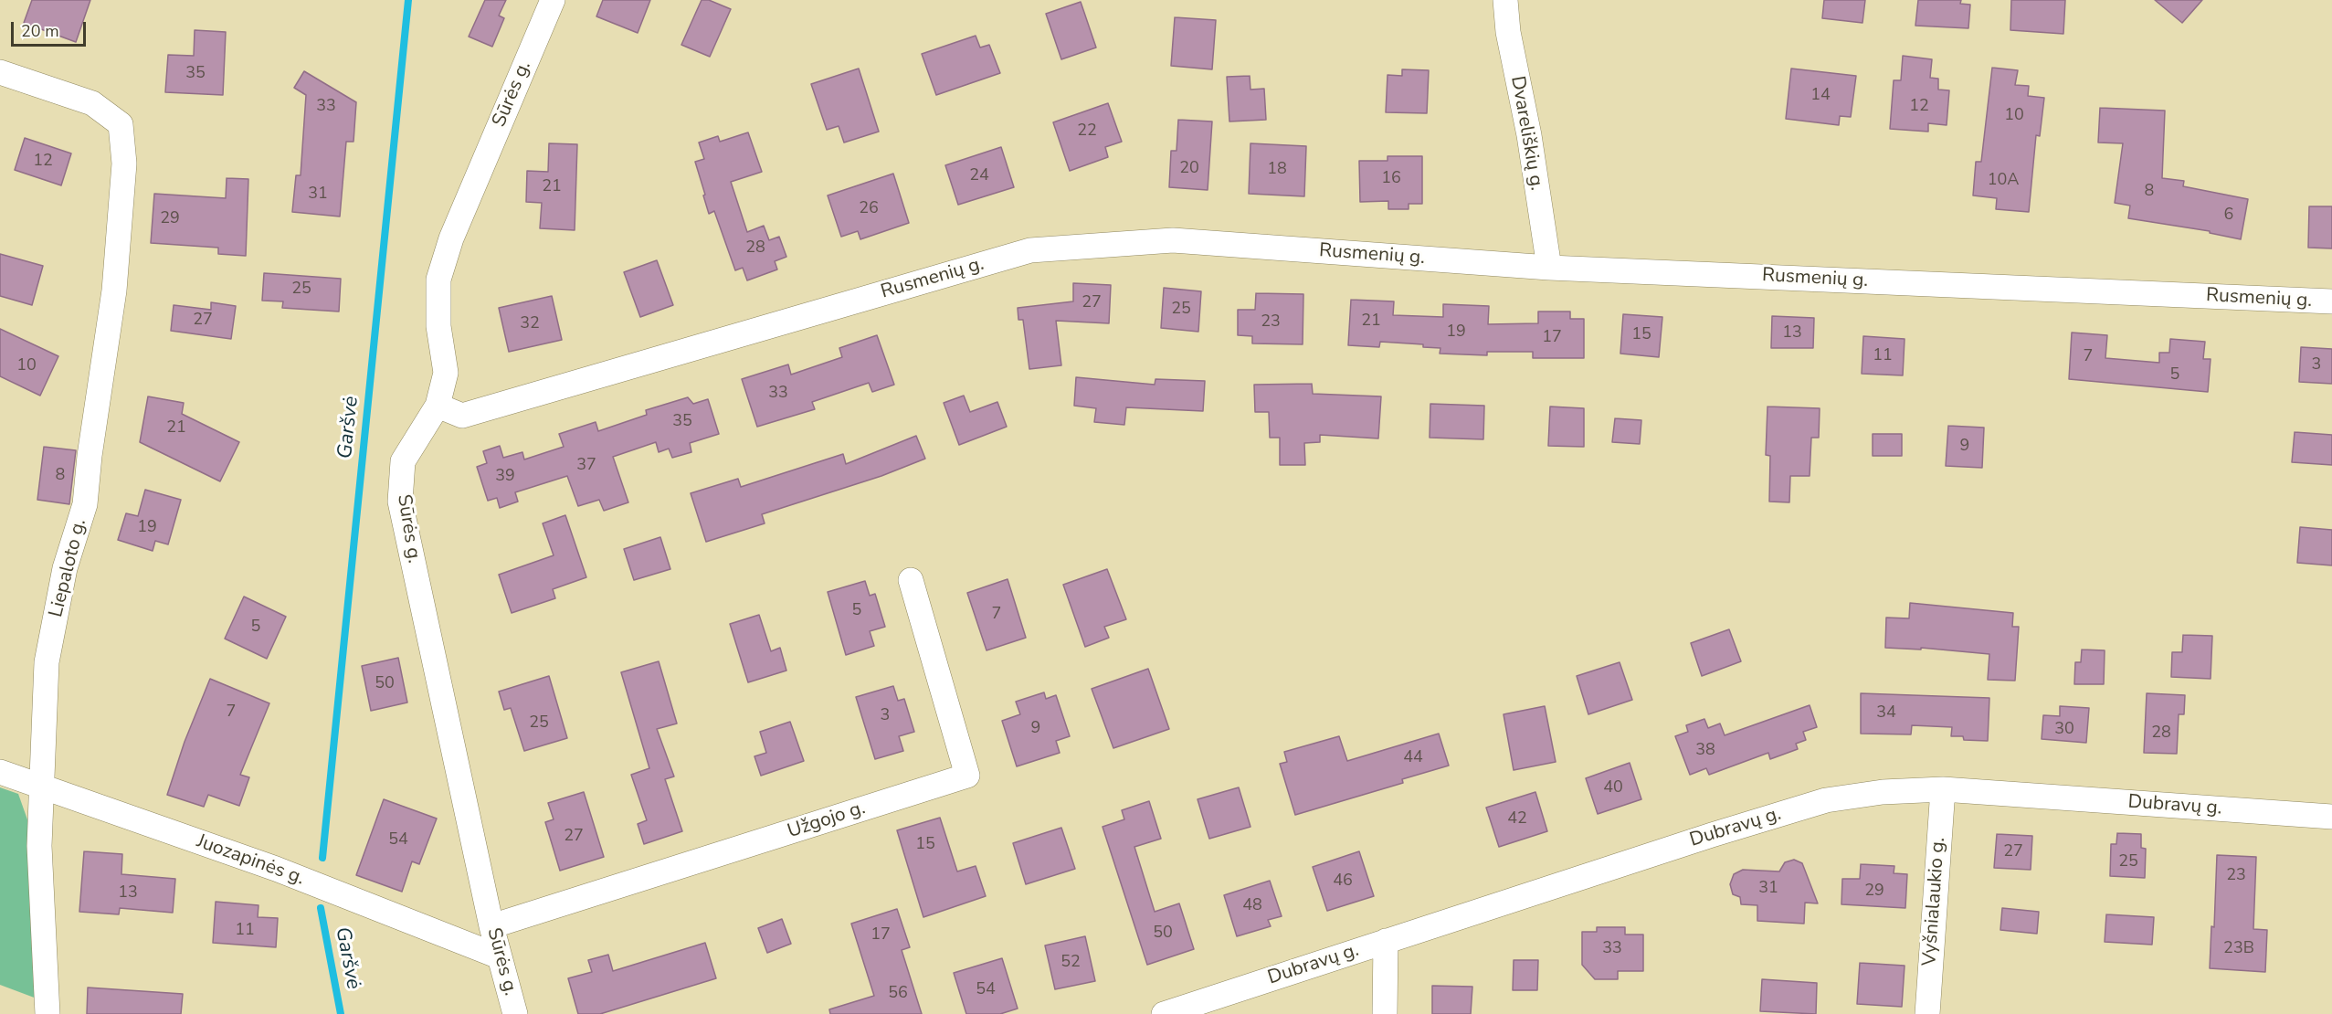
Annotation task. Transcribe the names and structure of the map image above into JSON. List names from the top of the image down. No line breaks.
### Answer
{"streets":{"street":["Sūrės g.","Dvareliškių g.","Rusmenių g.","Liepaloto g.","Dubravų g.","Užgojo g.","Juozapinės g.","Vyšnialaukio g."]},"crossings":[["Sūrės g.","Rusmenių g."],["Sūrės g.","Užgojo g."],["Sūrės g.","Juozapinės g."],["Dvareliškių g.","Rusmenių g."],["Liepaloto g.","Juozapinės g."],["Dubravų g.","Vyšnialaukio g."]],"water":["Garšvė"],"house_numbers":["35","14","33","12","10","22","12","20","18","24","16","10A","21","8","31","26","6","29","28","25","27","25","27","21","23","32","19","13","15","17","11","7","3","10","5","33","35","21","9","37","8","39","19","5","7","5","50","7","34","3","25","9","30","28","38","44","40","42","27","54","15","27","25","23","46","31","29","13","48","11","50","17","33","23B","52","54","56"],"scale_bar":"20 m"}
